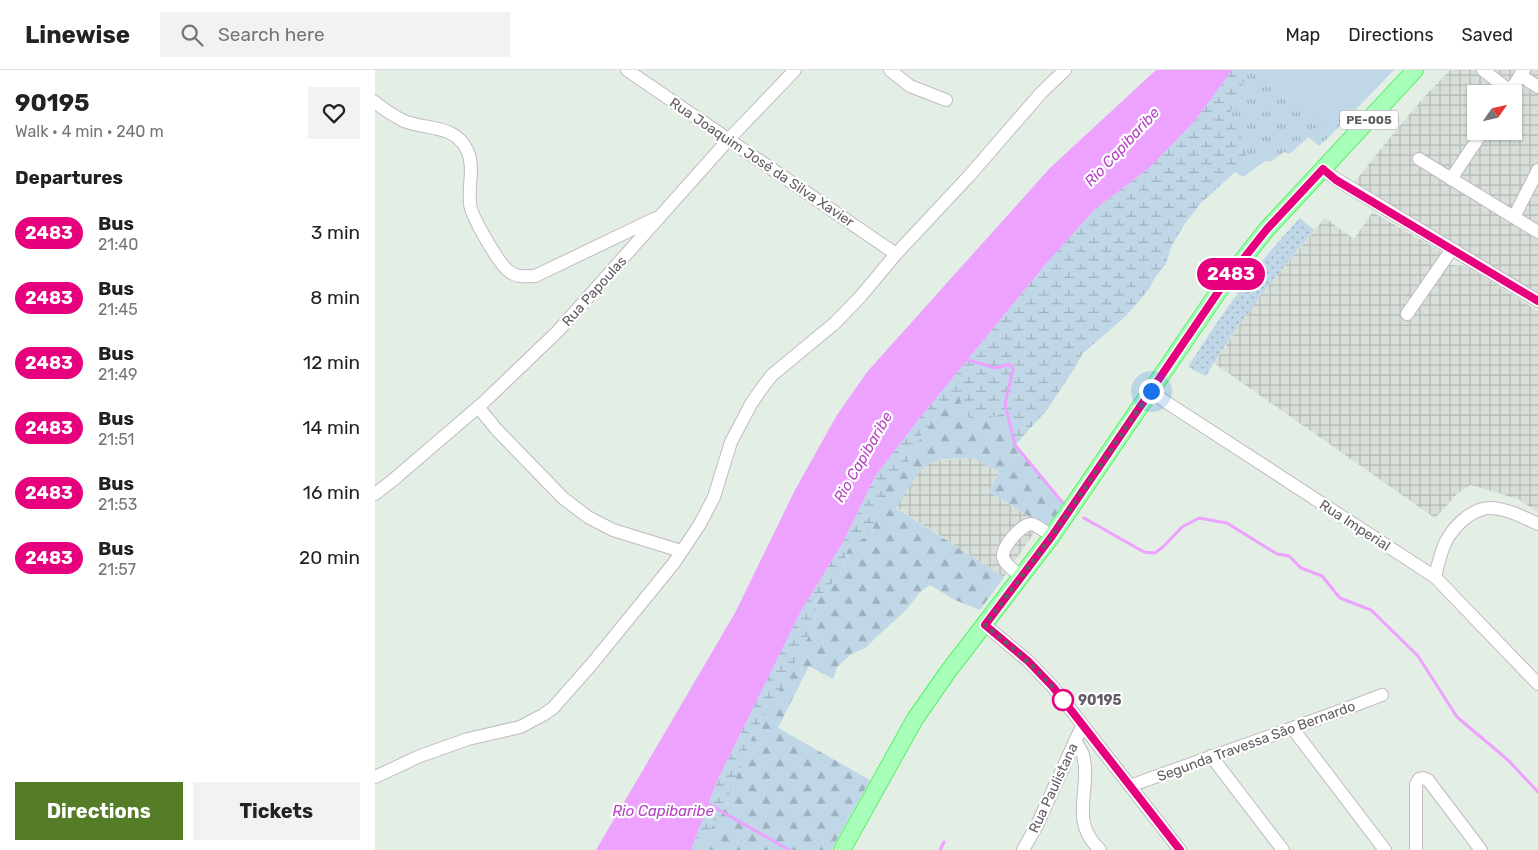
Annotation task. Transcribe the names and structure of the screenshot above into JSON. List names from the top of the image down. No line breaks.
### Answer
{"streets":{"main road":["PE-005"],"street":["Rua Joaquim José da Silva Xavier","Rua Papoulas","Rua Imperial","Segunda Travessa São Bernardo","Rua Paulistana"]},"crossings":[["PE-005","Rua Imperial"],["Rua Joaquim José da Silva Xavier","Rua Papoulas"]],"water":["Rio Capibaribe"],"places":["90195"],"lines":["bus line 2483"],"north":"top right","page":{"header":"Linewise","search":"Search here","nav":["Map","Directions","Saved"],"heading":[["90195","Walk · 4 min · 240 m"],"Departures"],"on_map":"2483","list":[{"mark":"2483","name":"Bus","note":"21:40","value":"3 min"},{"mark":"2483","name":"Bus","note":"21:45","value":"8 min"},{"mark":"2483","name":"Bus","note":"21:49","value":"12 min"},{"mark":"2483","name":"Bus","note":"21:51","value":"14 min"},{"mark":"2483","name":"Bus","note":"21:53","value":"16 min"},{"mark":"2483","name":"Bus","note":"21:57","value":"20 min"}],"buttons":["Directions","Tickets"]}}
